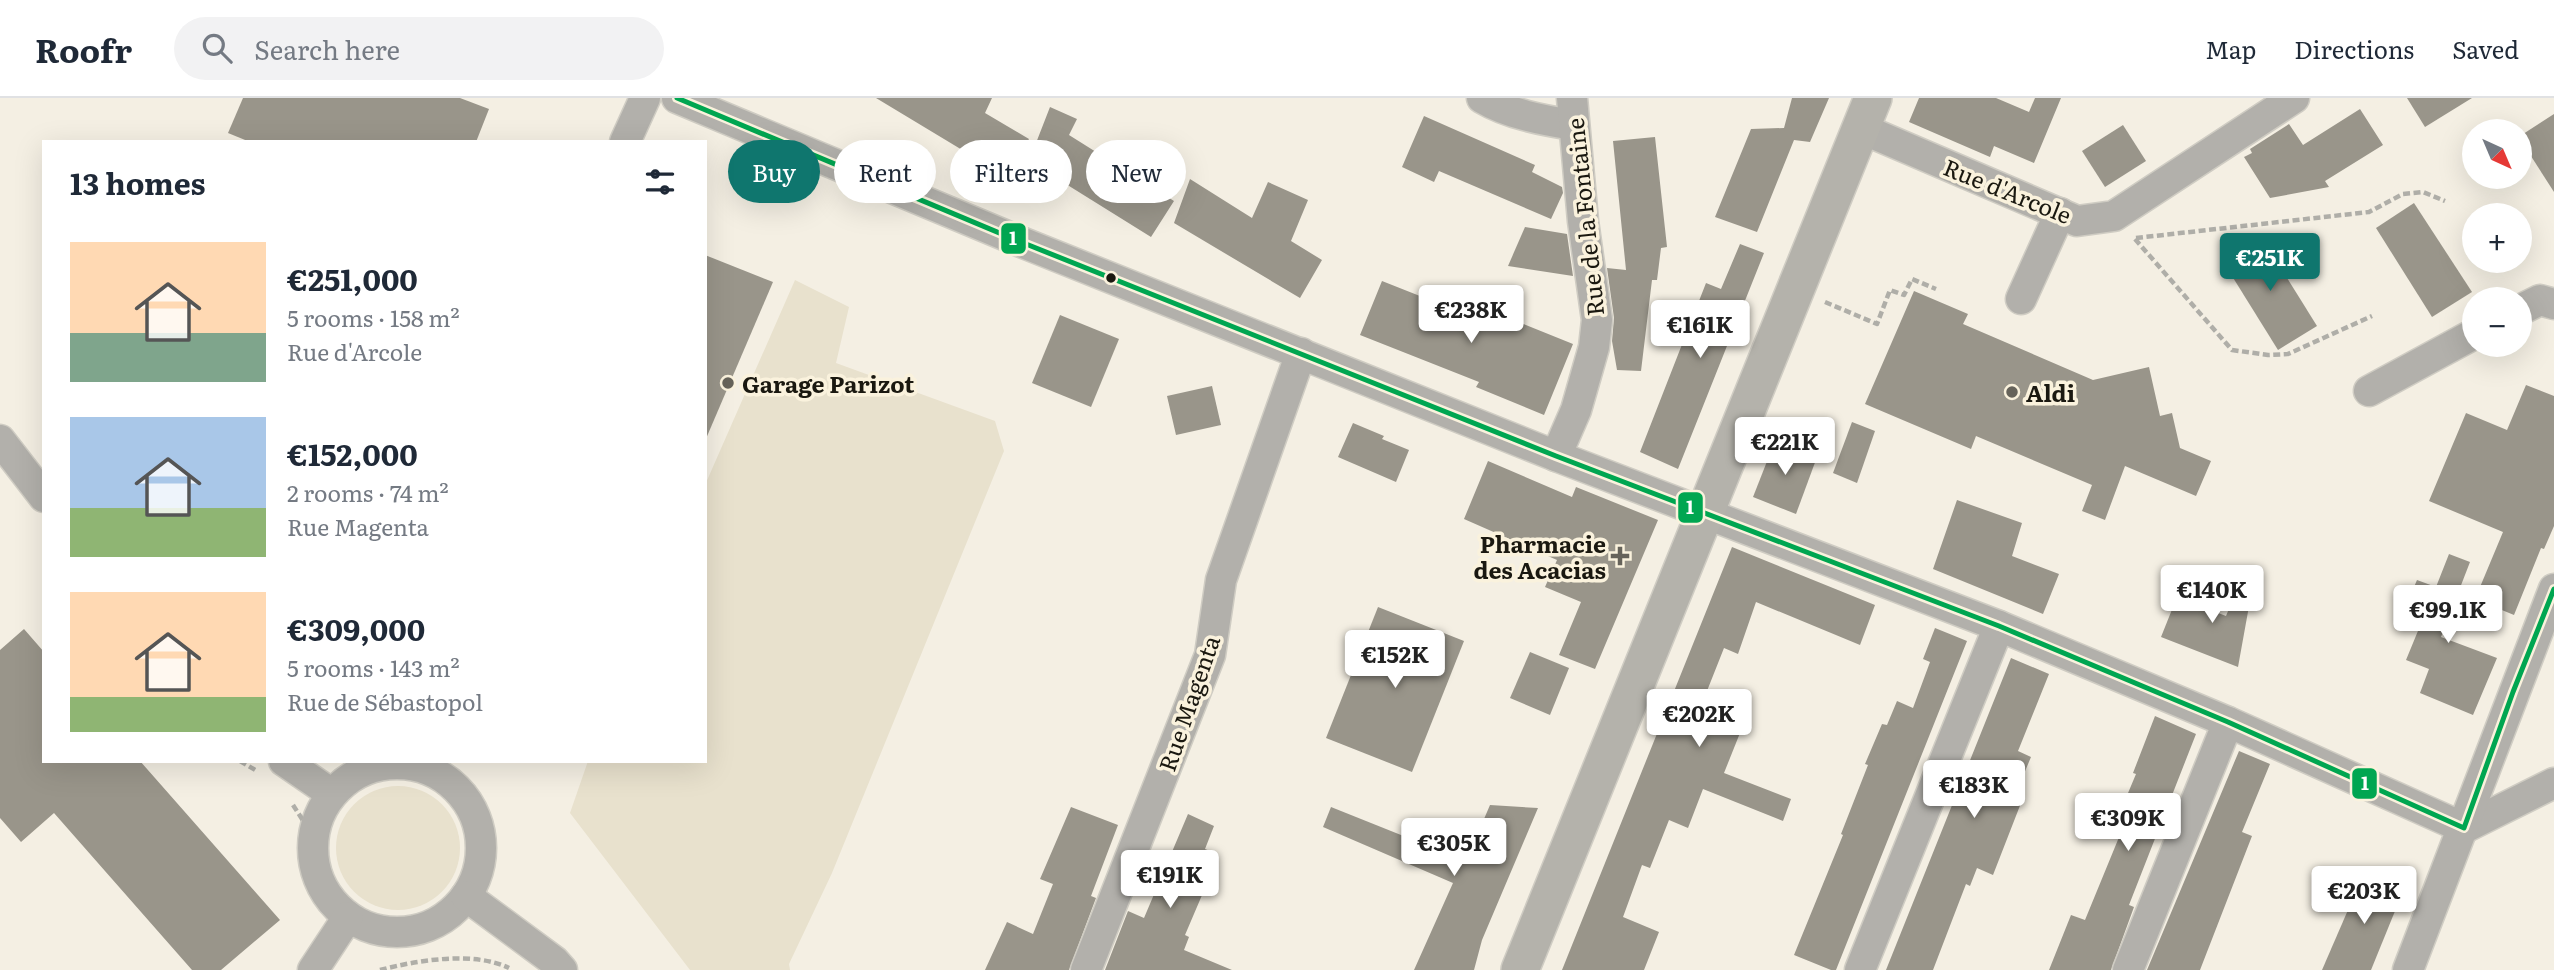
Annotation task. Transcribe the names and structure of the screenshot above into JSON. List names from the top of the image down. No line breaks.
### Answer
{"streets":{"street":["Rue d'Arcole","Rue de la Fontaine","Rue Magenta"]},"places":{"other":["Garage Parizot","Aldi"],"health":["Pharmacie des Acacias"]},"lines":["transit line 1"],"north":"bottom right","page":{"header":"Roofr","search":"Search here","nav":["Map","Directions","Saved"],"map_buttons":["+","−"],"chip":["Buy","Rent","Filters","New"],"heading":"13 homes","list":[{"name":"€251,000","note":"5 rooms · 158 m² · Rue d'Arcole"},{"name":"€152,000","note":"2 rooms · 74 m² · Rue Magenta"},{"name":"€309,000","note":"5 rooms · 143 m² · Rue de Sébastopol"}],"price":["€251K","€238K","€161K","€221K","€140K","€99.1K","€152K","€202K","€183K","€309K","€305K","€191K","€203K"]}}
